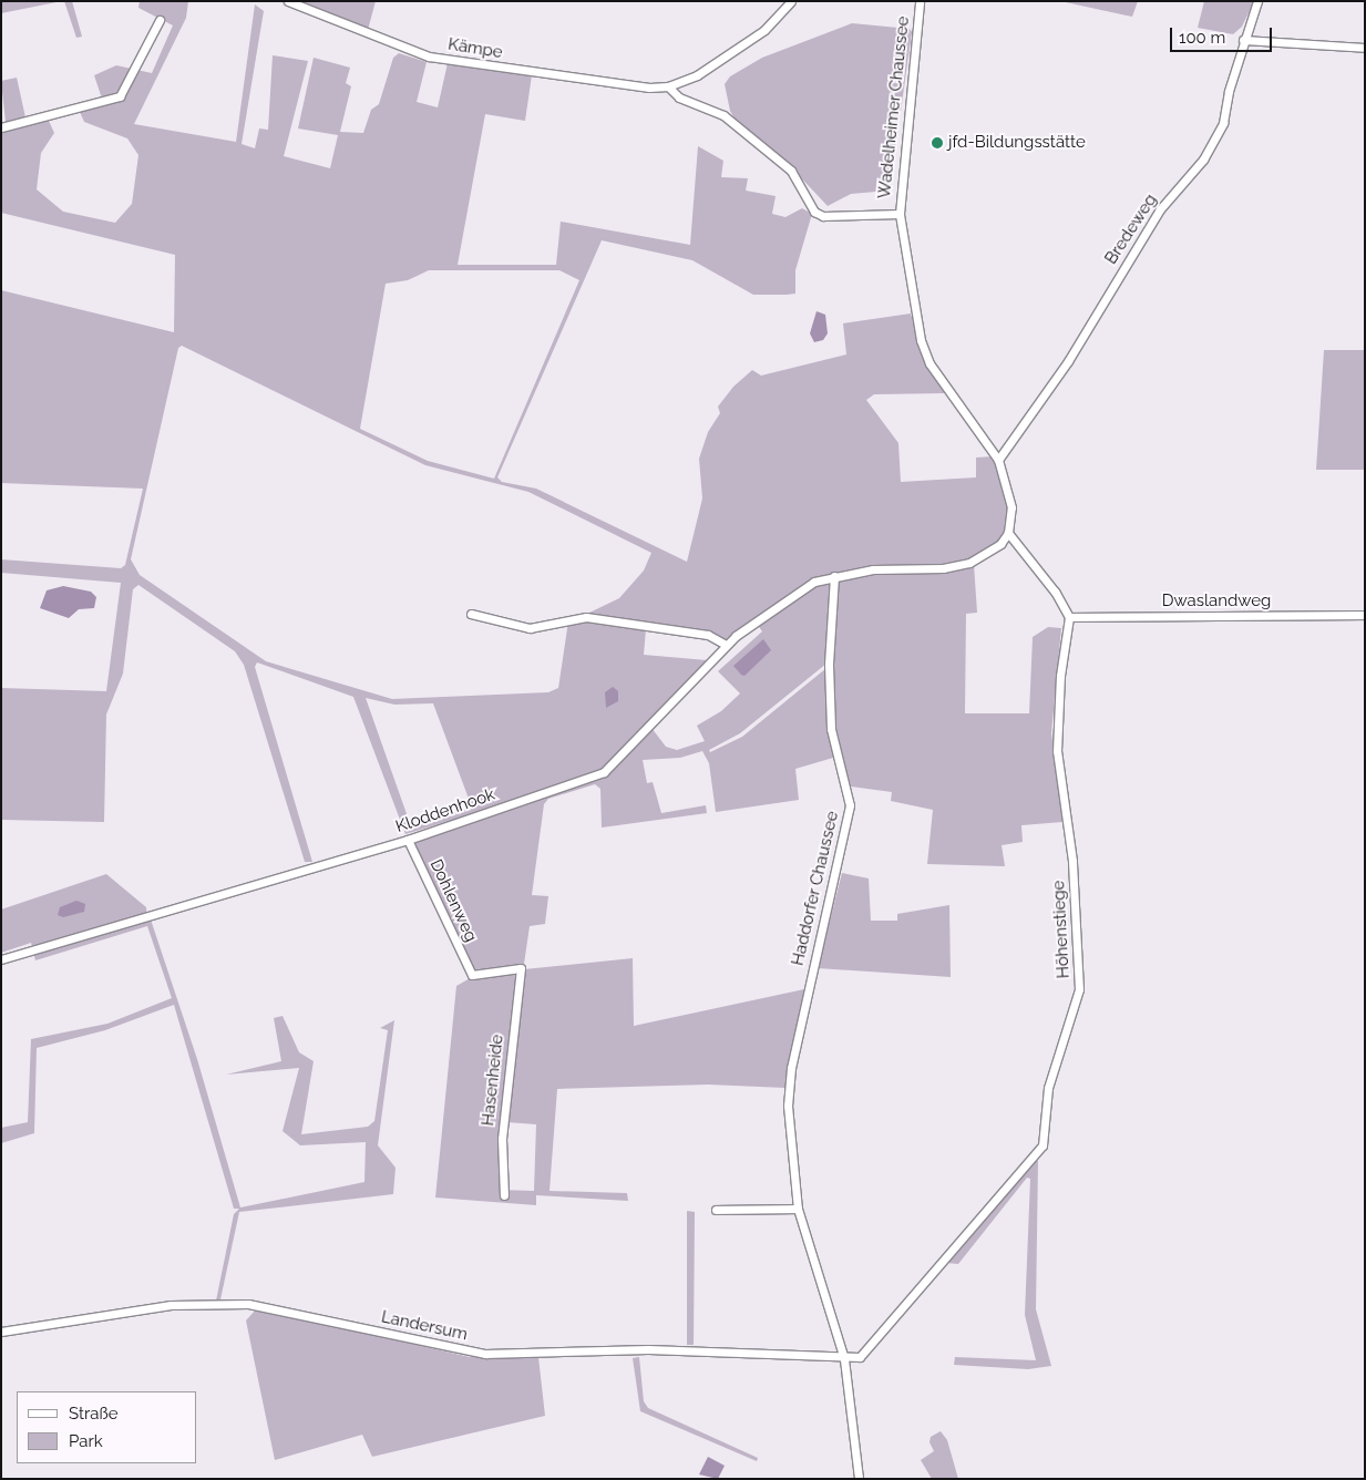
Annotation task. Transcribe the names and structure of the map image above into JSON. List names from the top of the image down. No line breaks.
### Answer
{"streets":{"street":["Kämpe","Wadelheimer Chaussee","Bredeweg","Dwaslandweg","Kloddenhook","Haddorfer Chaussee","Dohlenweg","Höhenstiege","Hasenheide","Landersum"]},"crossings":[["Wadelheimer Chaussee","Bredeweg"],["Dwaslandweg","Höhenstiege"],["Kloddenhook","Haddorfer Chaussee"],["Kloddenhook","Dohlenweg"],["Dohlenweg","Hasenheide"],["Höhenstiege","Landersum"]],"places":["jfd-Bildungsstätte"],"legend":["Straße","Park"],"scale_bar":"100 m"}
